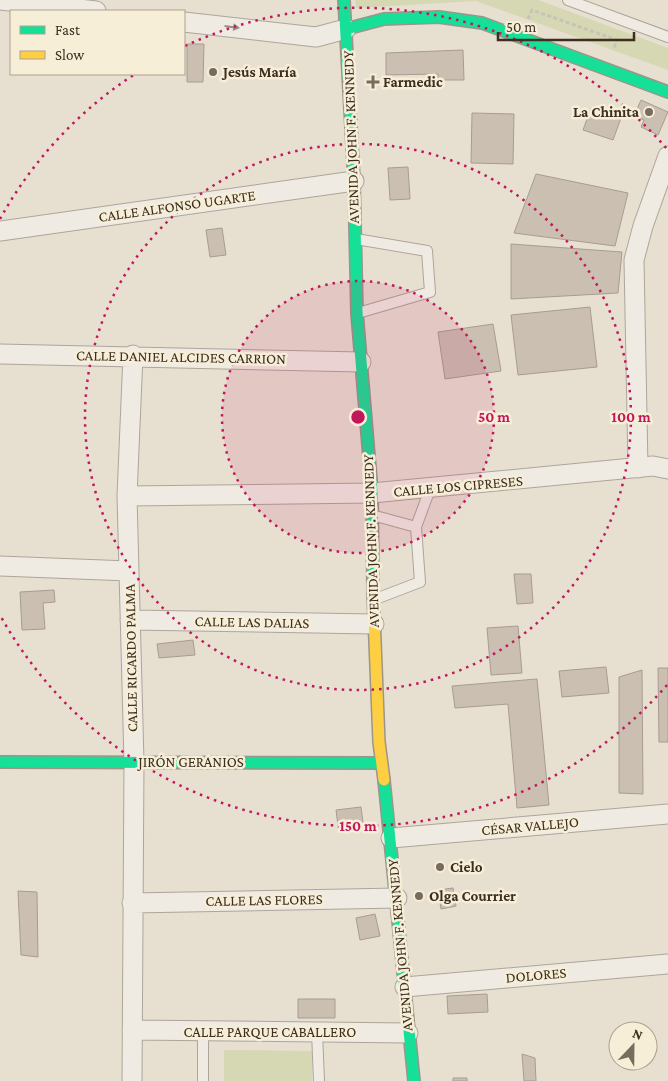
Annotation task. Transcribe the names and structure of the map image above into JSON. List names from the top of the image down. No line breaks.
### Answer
{"streets":{"main road":["AVENIDA JOHN F. KENNEDY","JIRÓN GERANIOS"],"street":["CALLE ALFONSO UGARTE","CALLE DANIEL ALCIDES CARRION","CALLE LOS CIPRESES","CALLE LAS DALIAS","CALLE RICARDO PALMA","CÉSAR VALLEJO","CALLE LAS FLORES","DOLORES","CALLE PARQUE CABALLERO"]},"crossings":[["AVENIDA JOHN F. KENNEDY","CALLE ALFONSO UGARTE"],["AVENIDA JOHN F. KENNEDY","CALLE DANIEL ALCIDES CARRION"],["AVENIDA JOHN F. KENNEDY","CALLE LOS CIPRESES"],["AVENIDA JOHN F. KENNEDY","CALLE LAS DALIAS"],["AVENIDA JOHN F. KENNEDY","JIRÓN GERANIOS"],["AVENIDA JOHN F. KENNEDY","CÉSAR VALLEJO"],["AVENIDA JOHN F. KENNEDY","CALLE LAS FLORES"],["AVENIDA JOHN F. KENNEDY","DOLORES"],["AVENIDA JOHN F. KENNEDY","CALLE PARQUE CABALLERO"],["CALLE DANIEL ALCIDES CARRION","CALLE RICARDO PALMA"],["CALLE LOS CIPRESES","CALLE RICARDO PALMA"],["CALLE LAS DALIAS","CALLE RICARDO PALMA"],["CALLE RICARDO PALMA","JIRÓN GERANIOS"],["CALLE RICARDO PALMA","CALLE LAS FLORES"],["CALLE RICARDO PALMA","CALLE PARQUE CABALLERO"]],"places":{"other":["Jesús María","La Chinita","Cielo","Olga Courrier"],"health":["Farmedic"]},"legend":["Fast","Slow"],"scale_bar":"50 m","north":"top","rings":["50 m","100 m","150 m"]}
